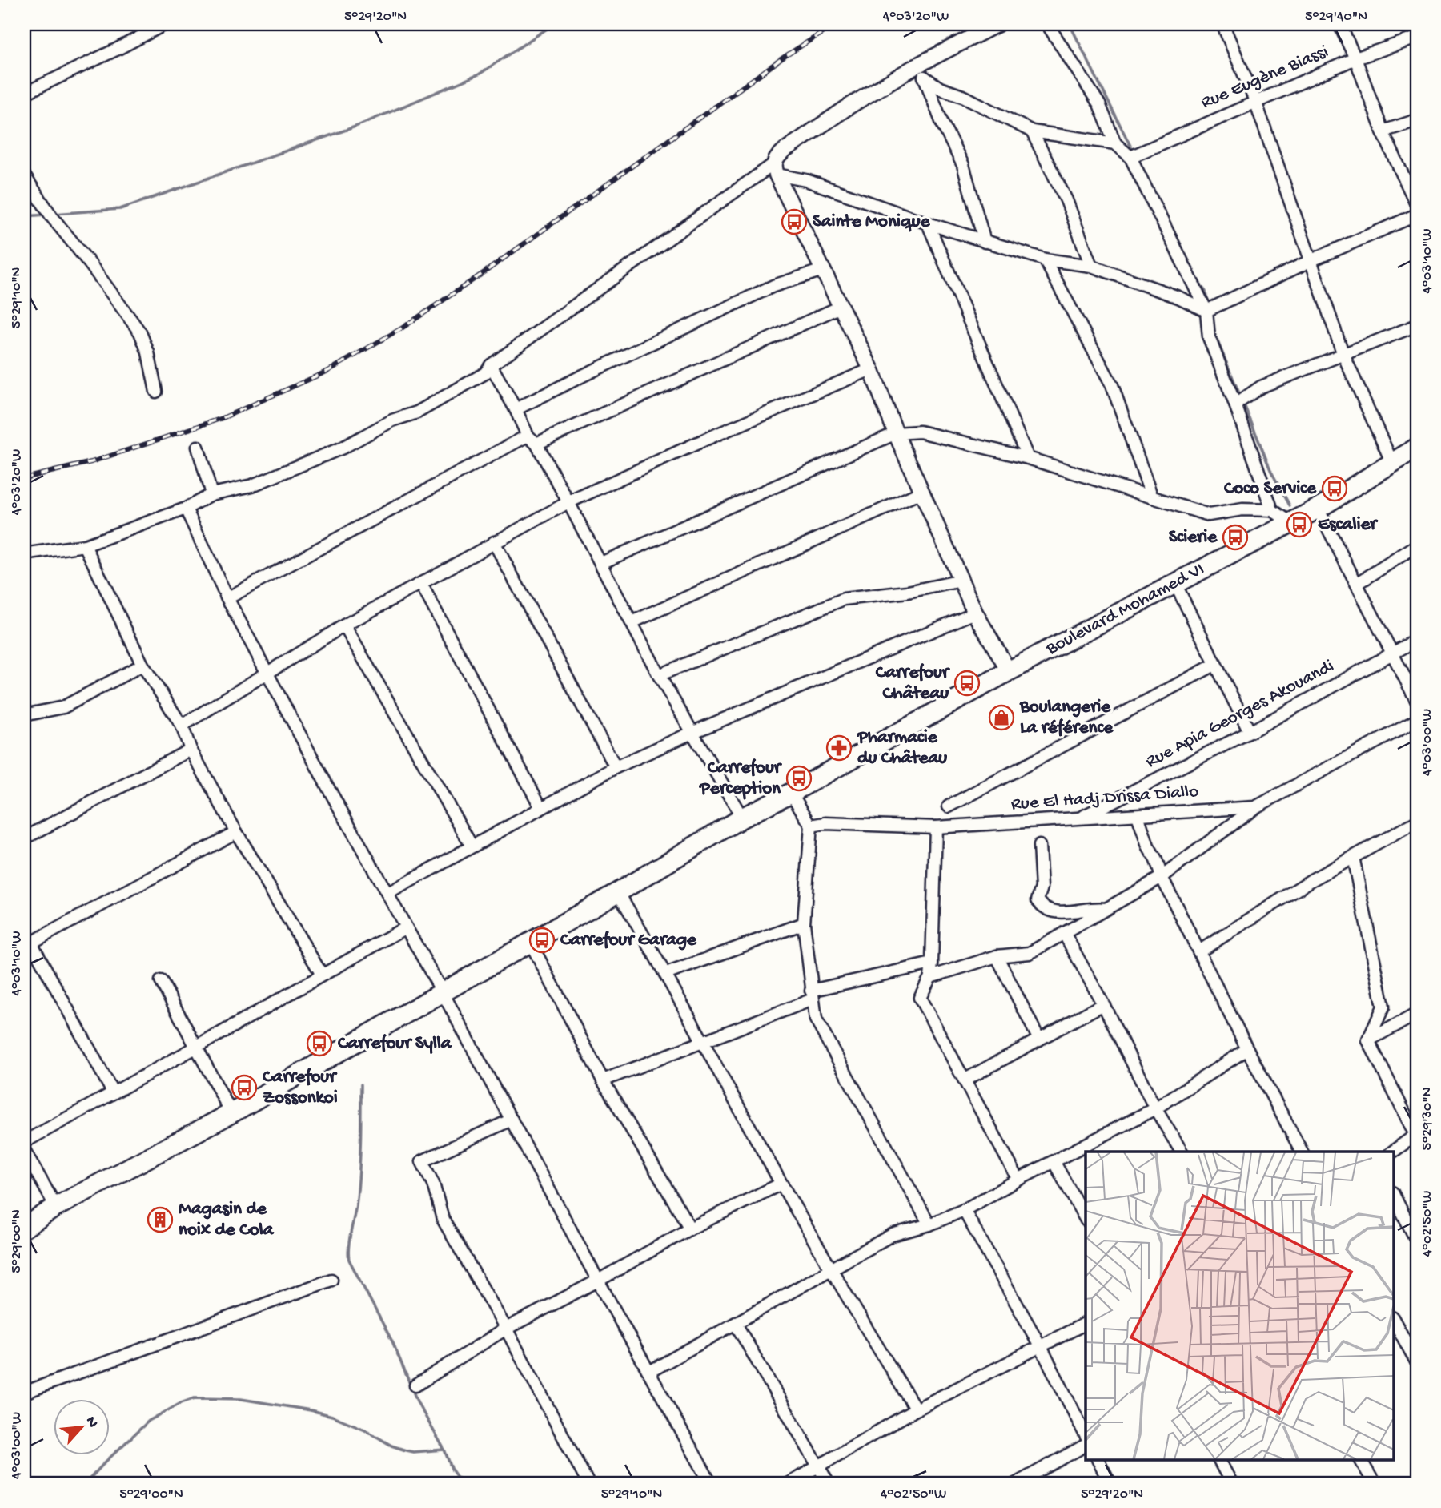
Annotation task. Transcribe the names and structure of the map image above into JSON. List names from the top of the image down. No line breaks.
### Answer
{"streets":{"main road":["Boulevard Mohamed VI"],"street":["Rue Eugène Biassi","Rue Apia Georges Akouandi","Rue El Hadj Drissa Diallo"]},"crossings":[["Rue Apia Georges Akouandi","Rue El Hadj Drissa Diallo"]],"places":{"bus stop":["Sainte Monique","Coco Service","Escalier","Scierie","Carrefour Château","Carrefour Perception","Carrefour Garage","Carrefour Sylla","Carrefour Zossonkoi"],"shop":["Boulangerie La référence"],"pharmacy":["Pharmacie du Château"],"building":["Magasin de noix de Cola"]},"north":"top right","coordinates":["5°29'20\"N","4°03'20\"W","5°29'40\"N","4°03'10\"W","5°29'10\"N","4°03'00\"W","5°29'30\"N","4°02'50\"W","5°29'00\"N"]}
